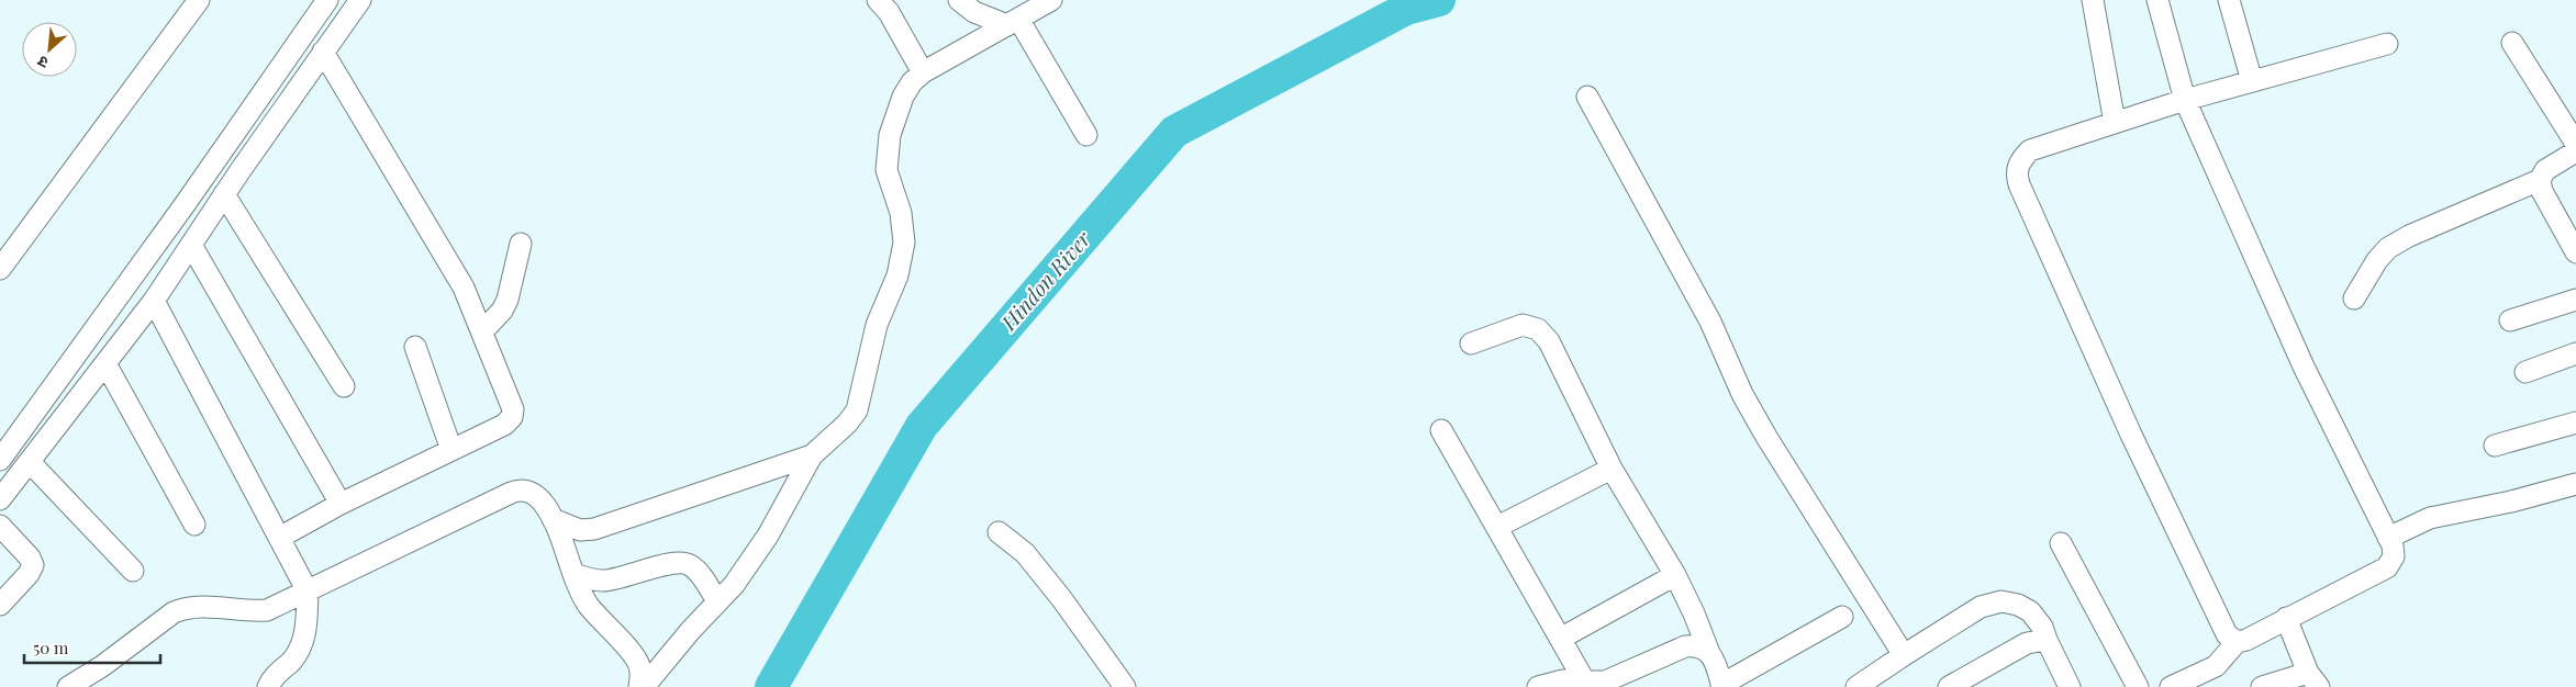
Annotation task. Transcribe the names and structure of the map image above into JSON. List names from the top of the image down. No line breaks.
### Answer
{"water":["Hindon River"],"scale_bar":"50 m","north":"bottom left"}
